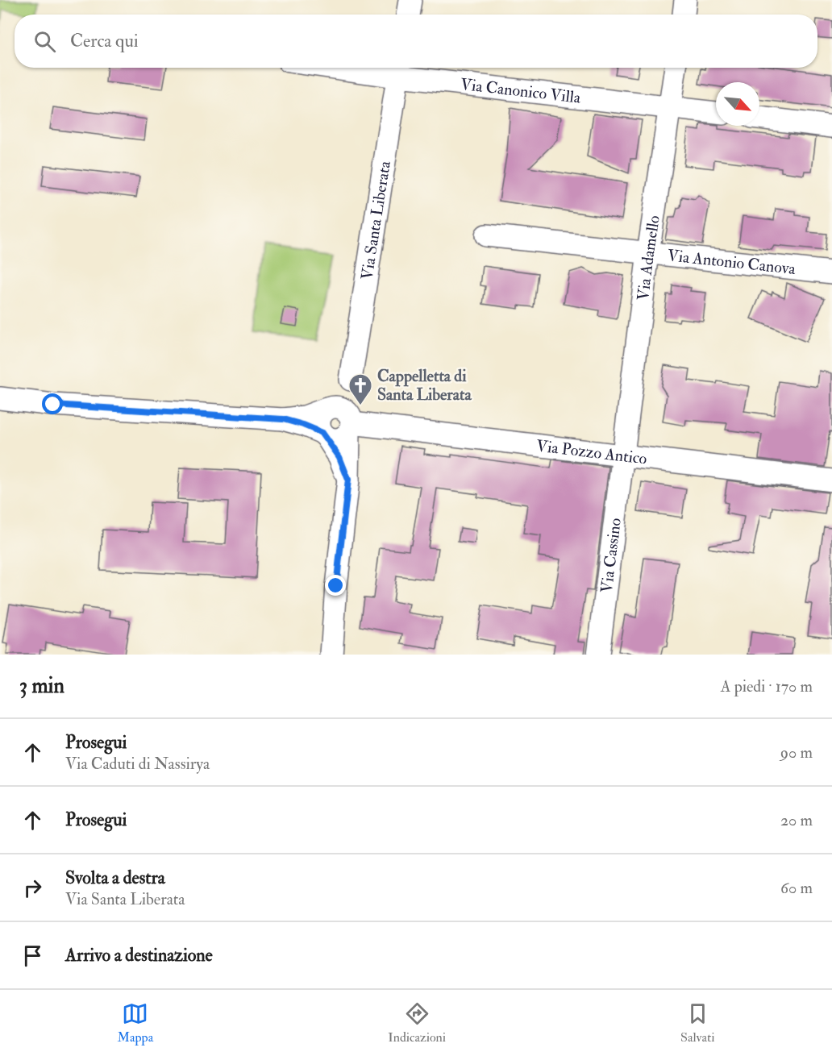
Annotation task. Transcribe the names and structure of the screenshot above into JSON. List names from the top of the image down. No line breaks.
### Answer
{"streets":{"street":["Via Canonico Villa","Via Santa Liberata","Via Adamello","Via Antonio Canova","Via Pozzo Antico","Via Cassino"]},"crossings":[["Via Canonico Villa","Via Santa Liberata"],["Via Canonico Villa","Via Adamello"],["Via Santa Liberata","Via Pozzo Antico"],["Via Adamello","Via Antonio Canova"],["Via Adamello","Via Pozzo Antico"],["Via Adamello","Via Cassino"],["Via Pozzo Antico","Via Cassino"]],"places":{"church":["Cappelletta di Santa Liberata"]},"north":"bottom right","page":{"search":"Cerca qui","heading":["3 min","A piedi · 170 m"],"list":[["Prosegui","Via Caduti di Nassirya","90 m"],["Prosegui","20 m"],["Svolta a destra","Via Santa Liberata","60 m"],"Arrivo a destinazione"],"nav":["Mappa","Indicazioni","Salvati"]}}
